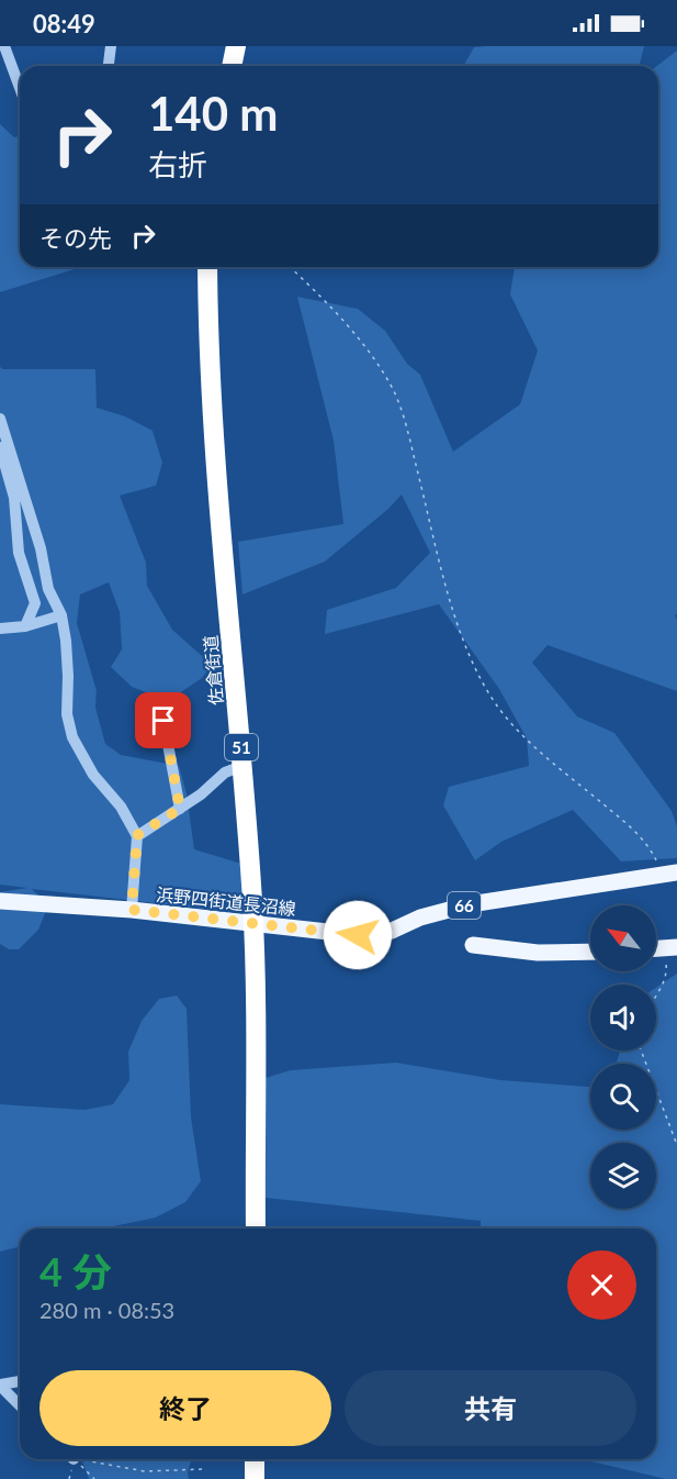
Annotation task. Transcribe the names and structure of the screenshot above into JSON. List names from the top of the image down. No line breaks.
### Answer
{"streets":{"highway":["佐倉街道","51"],"main road":["浜野四街道長沼線","66"]},"crossings":[["佐倉街道","浜野四街道長沼線"]],"north":"top left","page":{"status":"08:49","turn":["140 m","右折"],"then":"その先","heading":["4 分","280 m · 08:53"],"buttons":["終了","共有"]}}
